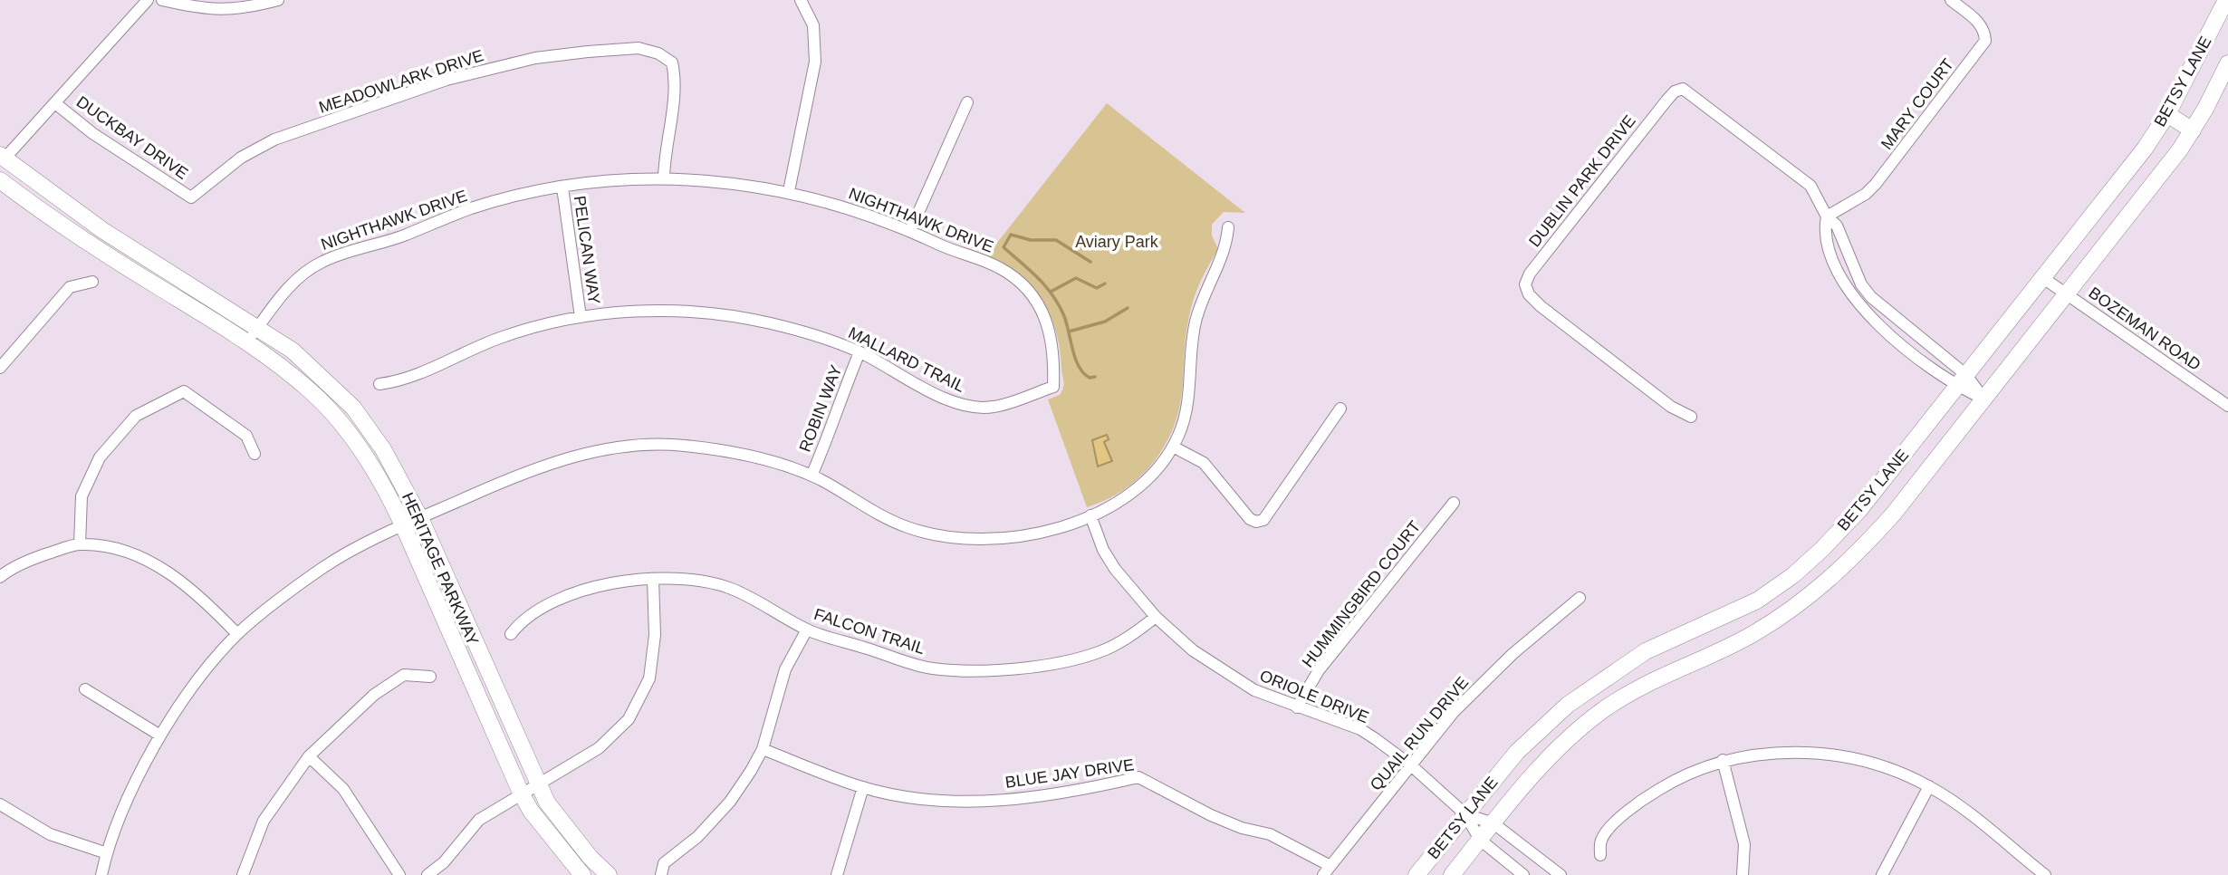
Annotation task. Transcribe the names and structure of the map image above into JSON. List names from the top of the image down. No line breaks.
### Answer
{"streets":{"main road":["BETSY LANE","HERITAGE PARKWAY"],"street":["MEADOWLARK DRIVE","MARY COURT","DUCKBAY DRIVE","DUBLIN PARK DRIVE","NIGHTHAWK DRIVE","PELICAN WAY","BOZEMAN ROAD","MALLARD TRAIL","ROBIN WAY","HUMMINGBIRD COURT","FALCON TRAIL","ORIOLE DRIVE","QUAIL RUN DRIVE","BLUE JAY DRIVE"]},"crossings":[["MEADOWLARK DRIVE","DUCKBAY DRIVE"],["MEADOWLARK DRIVE","NIGHTHAWK DRIVE"],["BETSY LANE","DUBLIN PARK DRIVE"],["BETSY LANE","BOZEMAN ROAD"],["BETSY LANE","ORIOLE DRIVE"],["MARY COURT","DUBLIN PARK DRIVE"],["NIGHTHAWK DRIVE","PELICAN WAY"],["NIGHTHAWK DRIVE","MALLARD TRAIL"],["NIGHTHAWK DRIVE","HERITAGE PARKWAY"],["PELICAN WAY","MALLARD TRAIL"],["MALLARD TRAIL","ROBIN WAY"],["HUMMINGBIRD COURT","ORIOLE DRIVE"],["FALCON TRAIL","ORIOLE DRIVE"],["ORIOLE DRIVE","QUAIL RUN DRIVE"],["QUAIL RUN DRIVE","BLUE JAY DRIVE"]],"parks":["Aviary Park"]}
